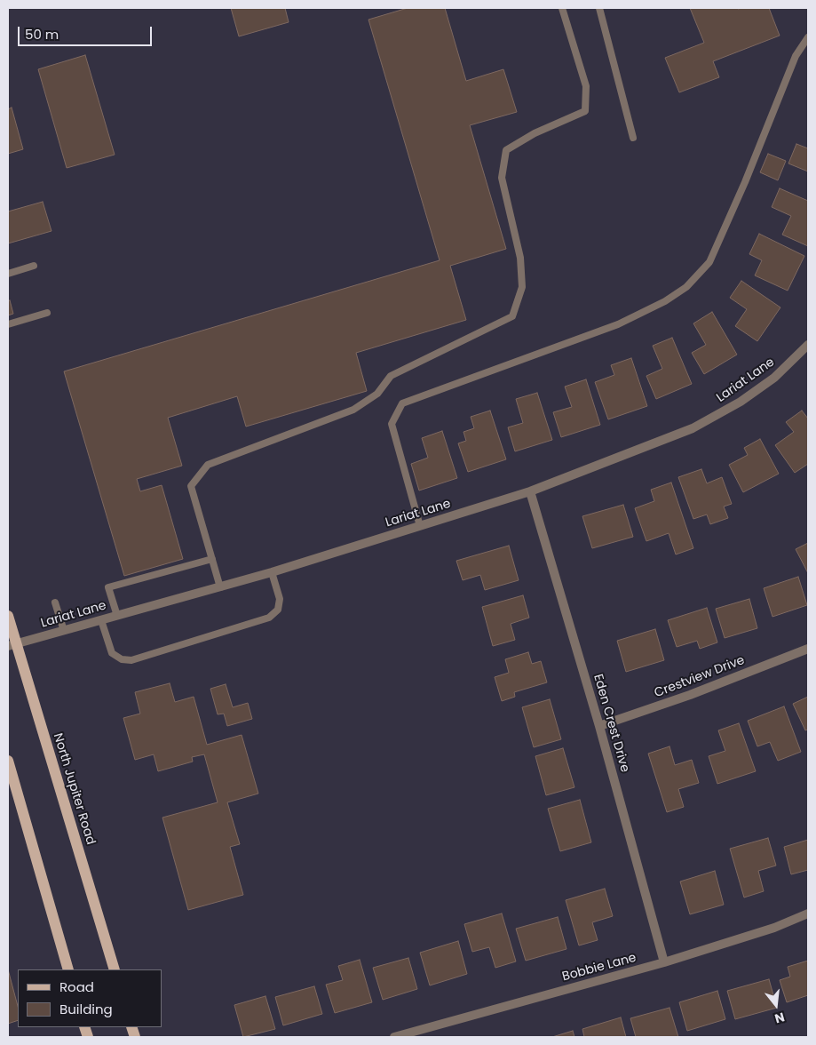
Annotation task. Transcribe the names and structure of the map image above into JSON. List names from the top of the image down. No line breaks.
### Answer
{"streets":{"main road":["North Jupiter Road"],"street":["Lariat Lane","Crestview Drive","Eden Crest Drive","Bobbie Lane"]},"crossings":[["Lariat Lane","Eden Crest Drive"],["Lariat Lane","North Jupiter Road"],["Crestview Drive","Eden Crest Drive"],["Eden Crest Drive","Bobbie Lane"]],"legend":["Road","Building"],"scale_bar":"50 m","north":"bottom"}
